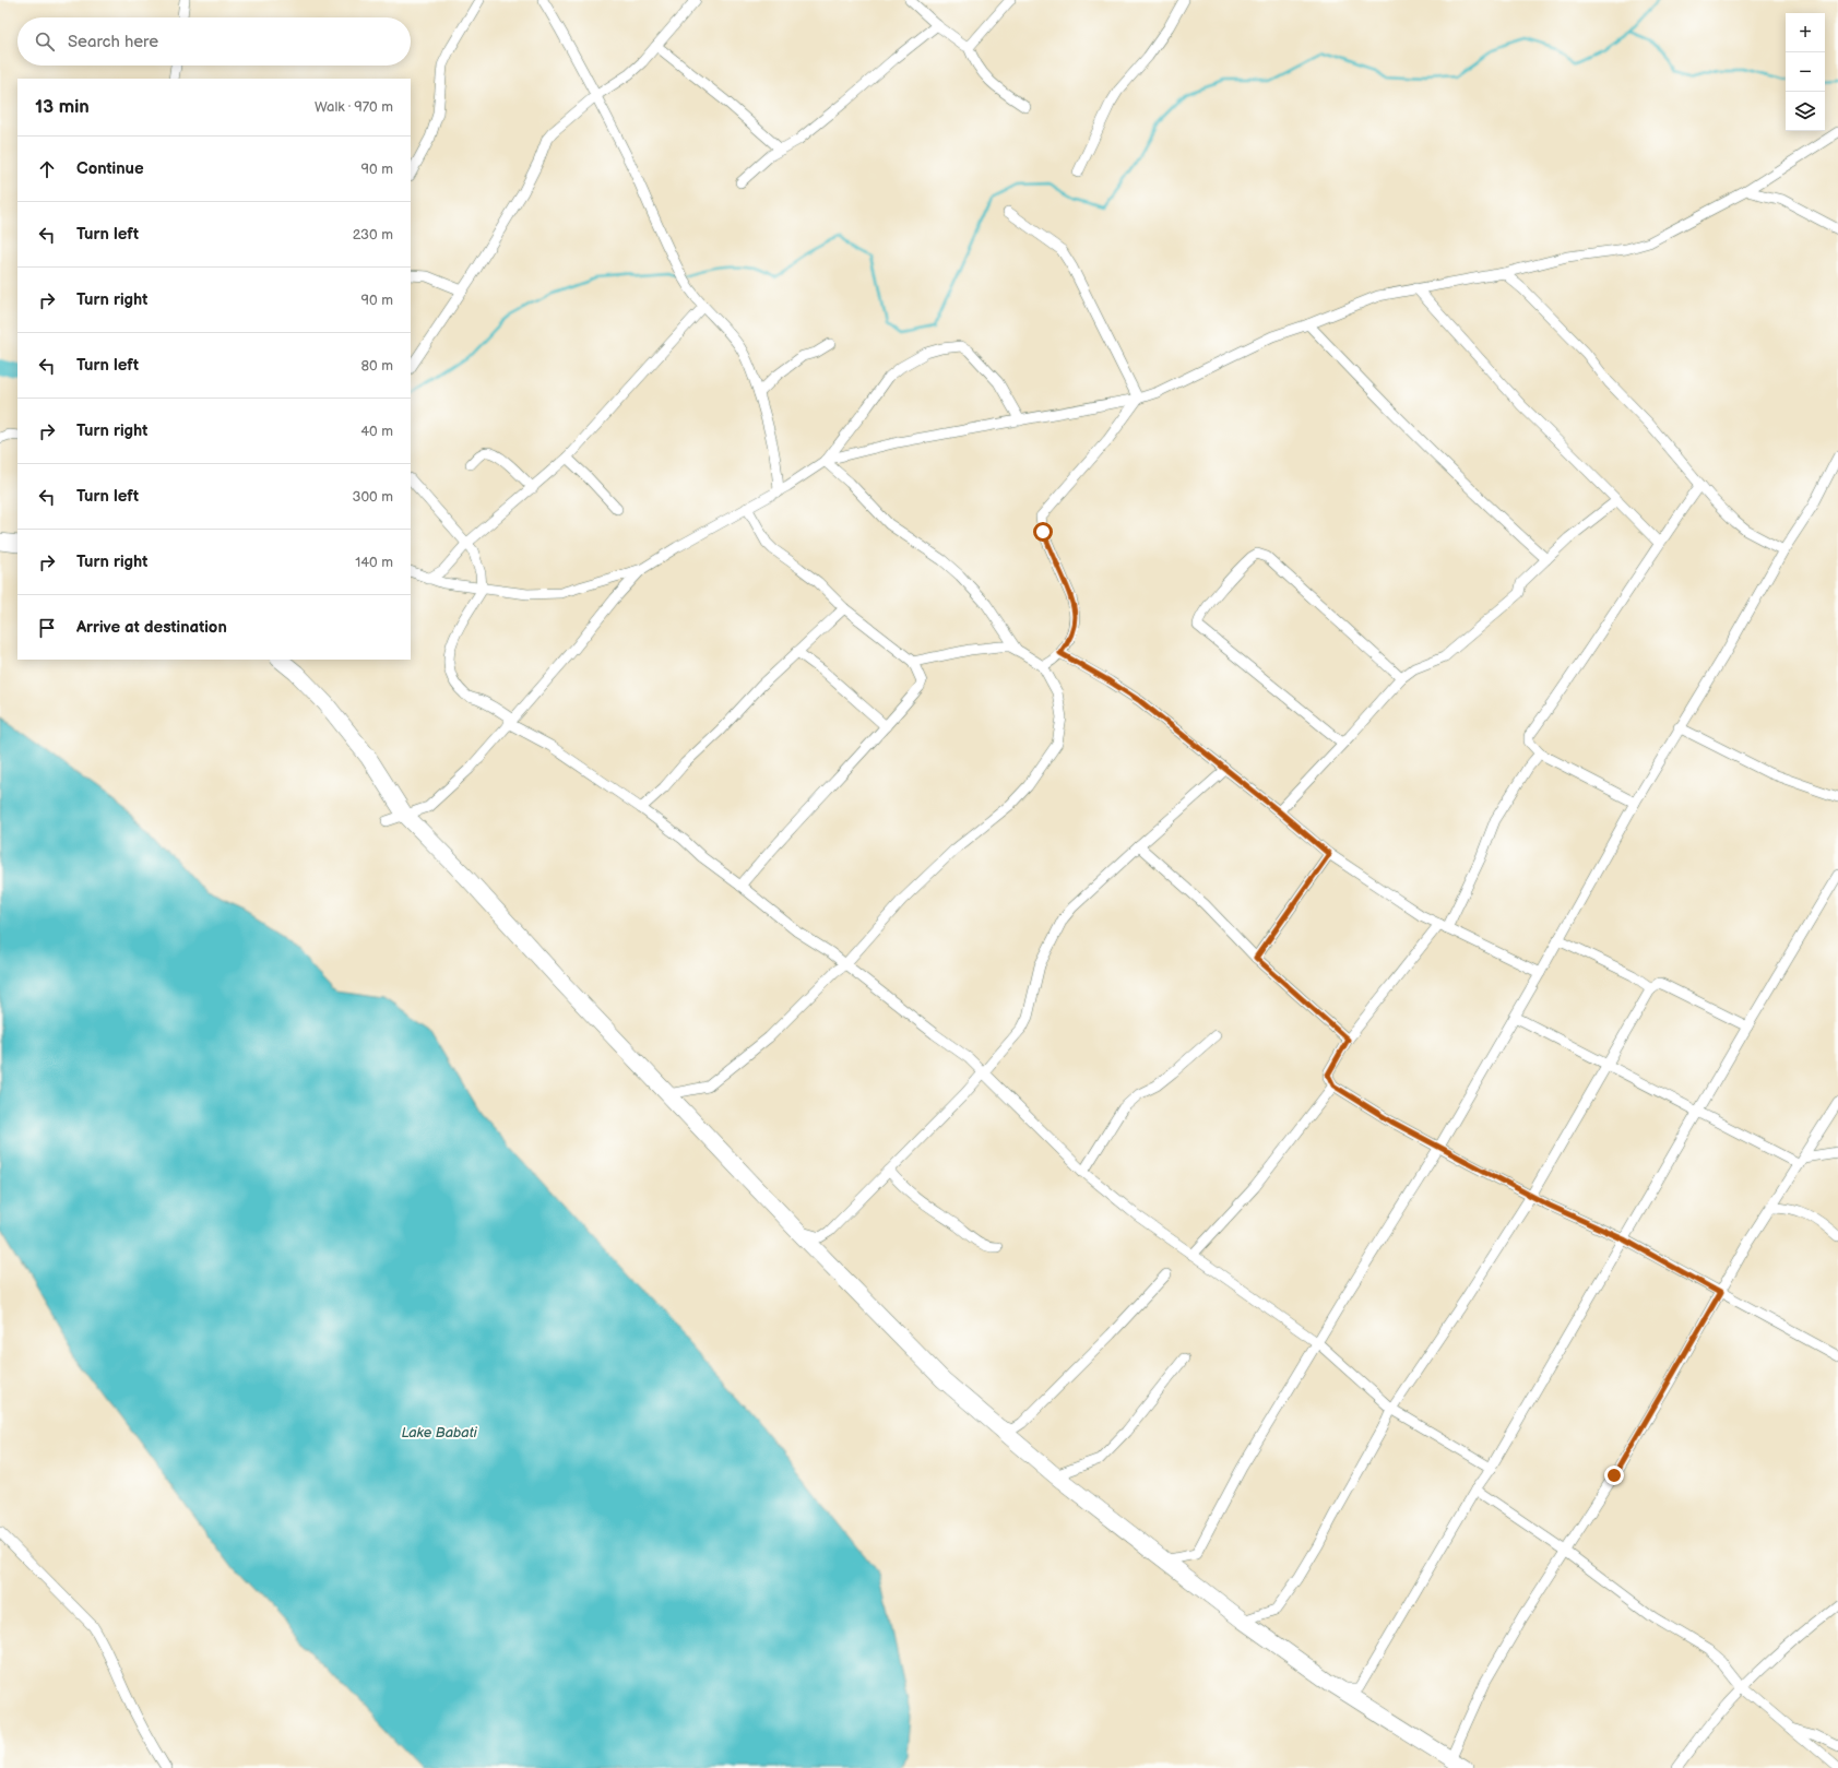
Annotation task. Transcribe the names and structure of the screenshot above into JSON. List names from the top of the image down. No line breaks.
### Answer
{"water":["Lake Babati"],"page":{"map_buttons":["+","−"],"search":"Search here","heading":["13 min","Walk · 970 m"],"list":[["Continue","90 m"],["Turn left","230 m"],["Turn right","90 m"],["Turn left","80 m"],["Turn right","40 m"],["Turn left","300 m"],["Turn right","140 m"],"Arrive at destination"]}}
